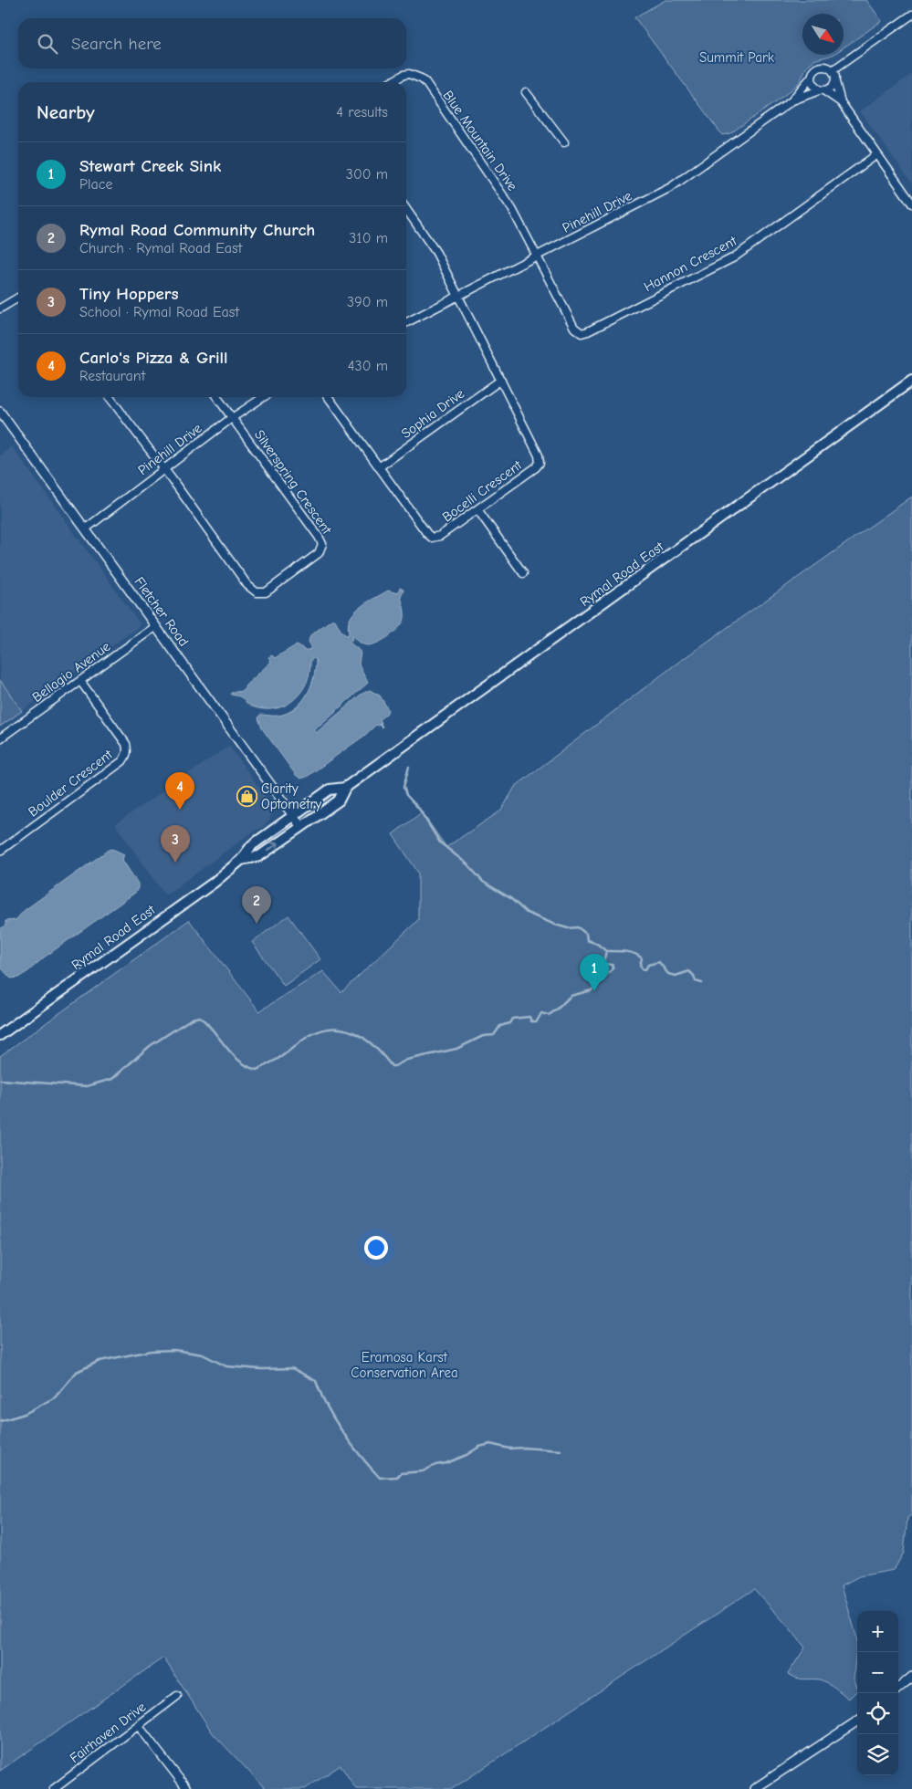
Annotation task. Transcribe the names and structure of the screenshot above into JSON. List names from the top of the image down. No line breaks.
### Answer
{"streets":{"main road":["Rymal Road East"],"street":["Blue Mountain Drive","Pinehill Drive","Hannon Crescent","Sophia Drive","Silverspring Crescent","Bocelli Crescent","Fletcher Road","Bellagio Avenue","Boulder Crescent","Fairhaven Drive"]},"crossings":[["Blue Mountain Drive","Pinehill Drive"],["Blue Mountain Drive","Hannon Crescent"],["Pinehill Drive","Hannon Crescent"],["Pinehill Drive","Silverspring Crescent"],["Pinehill Drive","Bocelli Crescent"],["Pinehill Drive","Fletcher Road"],["Sophia Drive","Bocelli Crescent"],["Rymal Road East","Fletcher Road"],["Fletcher Road","Bellagio Avenue"],["Bellagio Avenue","Boulder Crescent"]],"parks":["Summit Park","Eramosa Karst Conservation Area"],"places":{"shop":["Clarity Optometry"]},"north":"bottom right","page":{"search":"Search here","heading":["Nearby","4 results"],"list":[{"mark":"1","name":"Stewart Creek Sink","note":"Place","value":"300 m"},{"mark":"2","name":"Rymal Road Community Church","note":"Church · Rymal Road East","value":"310 m"},{"mark":"3","name":"Tiny Hoppers","note":"School · Rymal Road East","value":"390 m"},{"mark":"4","name":"Carlo's Pizza & Grill","note":"Restaurant","value":"430 m"}],"pins":["4","3","2","1"],"map_buttons":["+","−"]}}
